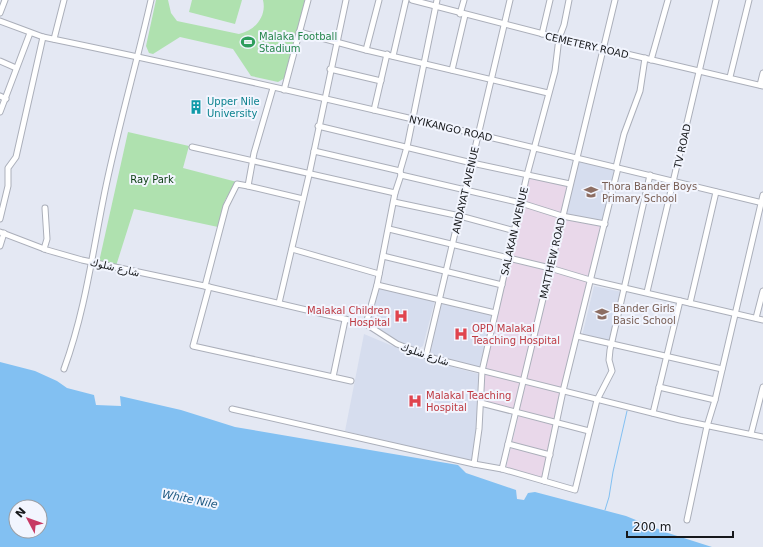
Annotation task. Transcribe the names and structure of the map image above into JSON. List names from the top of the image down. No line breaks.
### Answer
{"streets":{"street":["CEMETERY ROAD","NYIKANGO ROAD","TV ROAD","ANDAYAT AVENUE","SALAKAN AVENUE","MATTHEW ROAD","شارع شلوك"]},"crossings":[["CEMETERY ROAD","TV ROAD"],["CEMETERY ROAD","ANDAYAT AVENUE"],["CEMETERY ROAD","SALAKAN AVENUE"],["CEMETERY ROAD","MATTHEW ROAD"],["NYIKANGO ROAD","TV ROAD"],["NYIKANGO ROAD","ANDAYAT AVENUE"],["NYIKANGO ROAD","SALAKAN AVENUE"],["NYIKANGO ROAD","MATTHEW ROAD"],["ANDAYAT AVENUE","شارع شلوك"],["SALAKAN AVENUE","شارع شلوك"],["MATTHEW ROAD","شارع شلوك"]],"water":["White Nile"],"parks":["Ray Park"],"places":{"sports":["Malaka Football Stadium"],"building":["Upper Nile University"],"school or university":["Thora Bander Boys Primary School","Bander Girls Basic School"],"hospital":["Malakal Children Hospital","OPD Malakal Teaching Hospital","Malakal Teaching Hospital"]},"scale_bar":"200 m","north":"top left"}
